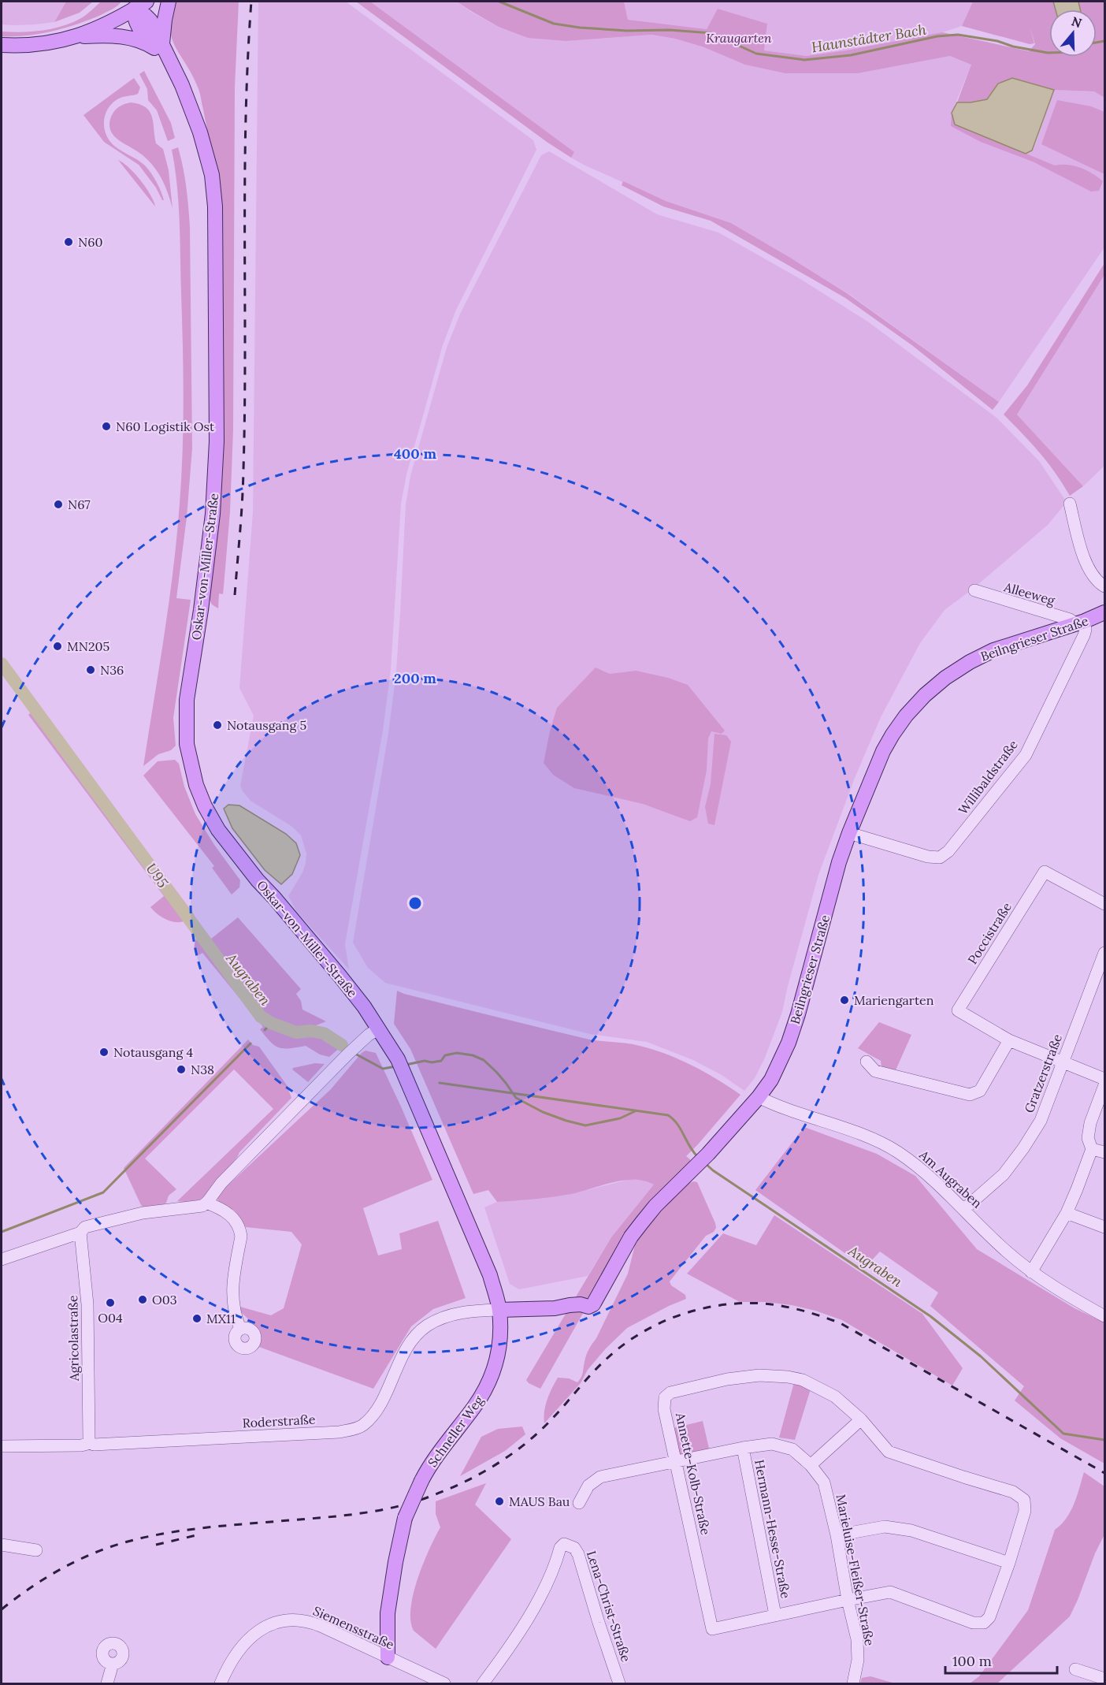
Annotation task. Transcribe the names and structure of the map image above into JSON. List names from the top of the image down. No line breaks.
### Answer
{"streets":{"main road":["Oskar-von-Miller-Straße","Beilngrieser Straße","Schneller Weg"],"street":["Alleeweg","Willibaldstraße","Poccistraße","Gratzerstraße","Am Augraben","Agricolastraße","Roderstraße","Annette-Kolb-Straße","Hermann-Hesse-Straße","Marieluise-Fleißer-Straße","Lena-Christ-Straße","Siemensstraße"]},"crossings":[["Oskar-von-Miller-Straße","Schneller Weg"],["Alleeweg","Beilngrieser Straße"],["Alleeweg","Willibaldstraße"],["Beilngrieser Straße","Willibaldstraße"],["Beilngrieser Straße","Am Augraben"],["Beilngrieser Straße","Roderstraße"],["Beilngrieser Straße","Schneller Weg"],["Gratzerstraße","Am Augraben"],["Agricolastraße","Roderstraße"],["Roderstraße","Schneller Weg"],["Schneller Weg","Siemensstraße"],["Annette-Kolb-Straße","Hermann-Hesse-Straße"],["Annette-Kolb-Straße","Marieluise-Fleißer-Straße"],["Hermann-Hesse-Straße","Marieluise-Fleißer-Straße"]],"water":["Haunstädter Bach","U95","Augraben"],"parks":["Kraugarten"],"places":["N60","N60 Logistik Ost","N67","MN205","N36","Notausgang 5","Mariengarten","Notausgang 4","N38","O03","O04","MX11","MAUS Bau"],"scale_bar":"100 m","north":"top","rings":["400 m","200 m"]}
